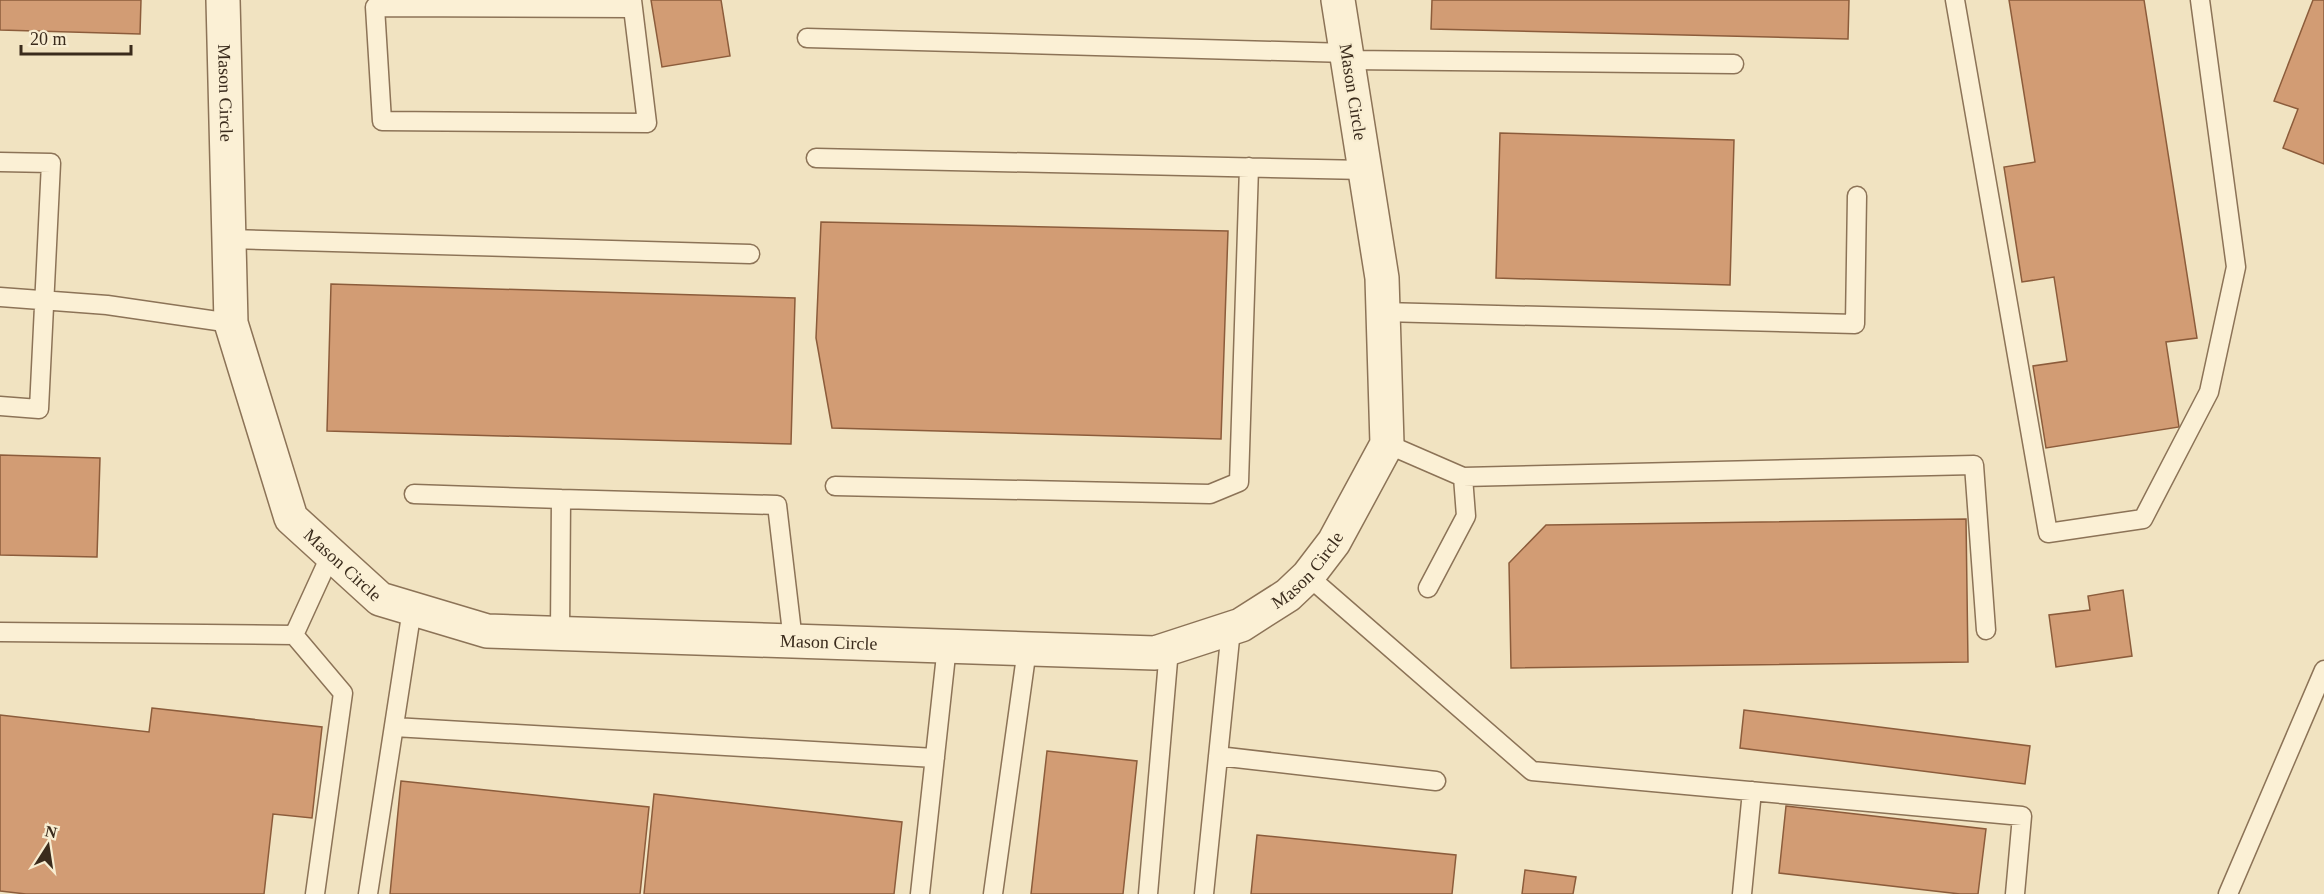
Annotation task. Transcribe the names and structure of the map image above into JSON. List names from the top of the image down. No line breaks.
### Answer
{"streets":{"street":["Mason Circle"]},"scale_bar":"20 m","north":"top"}
